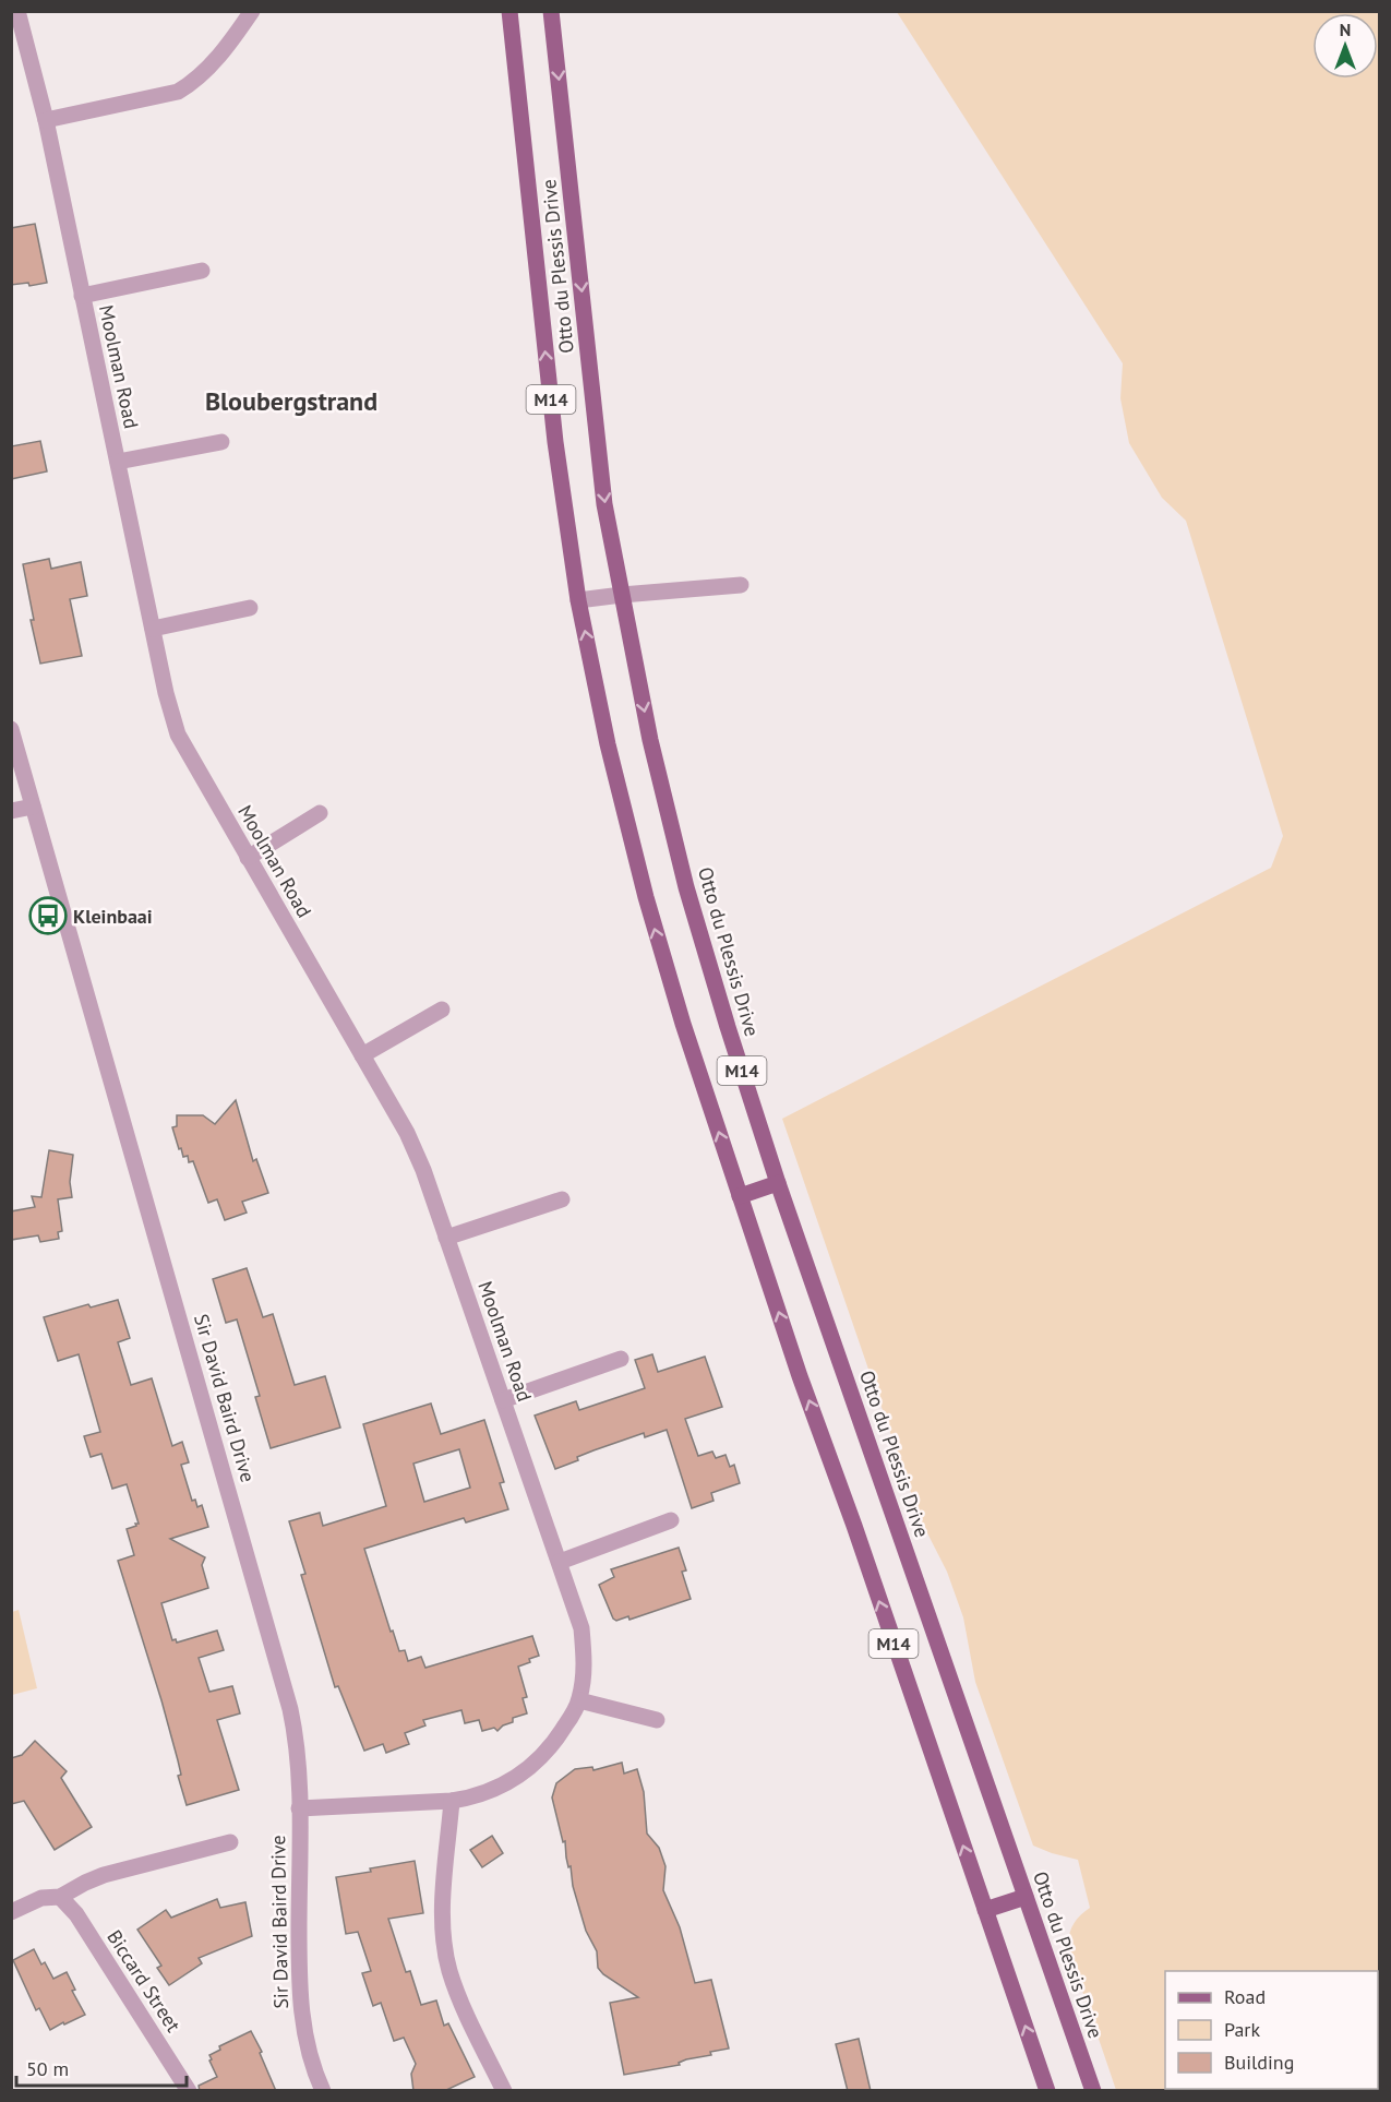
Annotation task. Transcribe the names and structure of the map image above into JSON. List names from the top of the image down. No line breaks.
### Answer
{"streets":{"main road":["Otto du Plessis Drive","M14"],"street":["Moolman Road","Sir David Baird Drive","Biccard Street"]},"crossings":[["Moolman Road","Sir David Baird Drive"]],"districts":["Bloubergstrand"],"places":{"bus stop":["Kleinbaai"]},"legend":["Road","Park","Building"],"scale_bar":"50 m","north":"top"}
